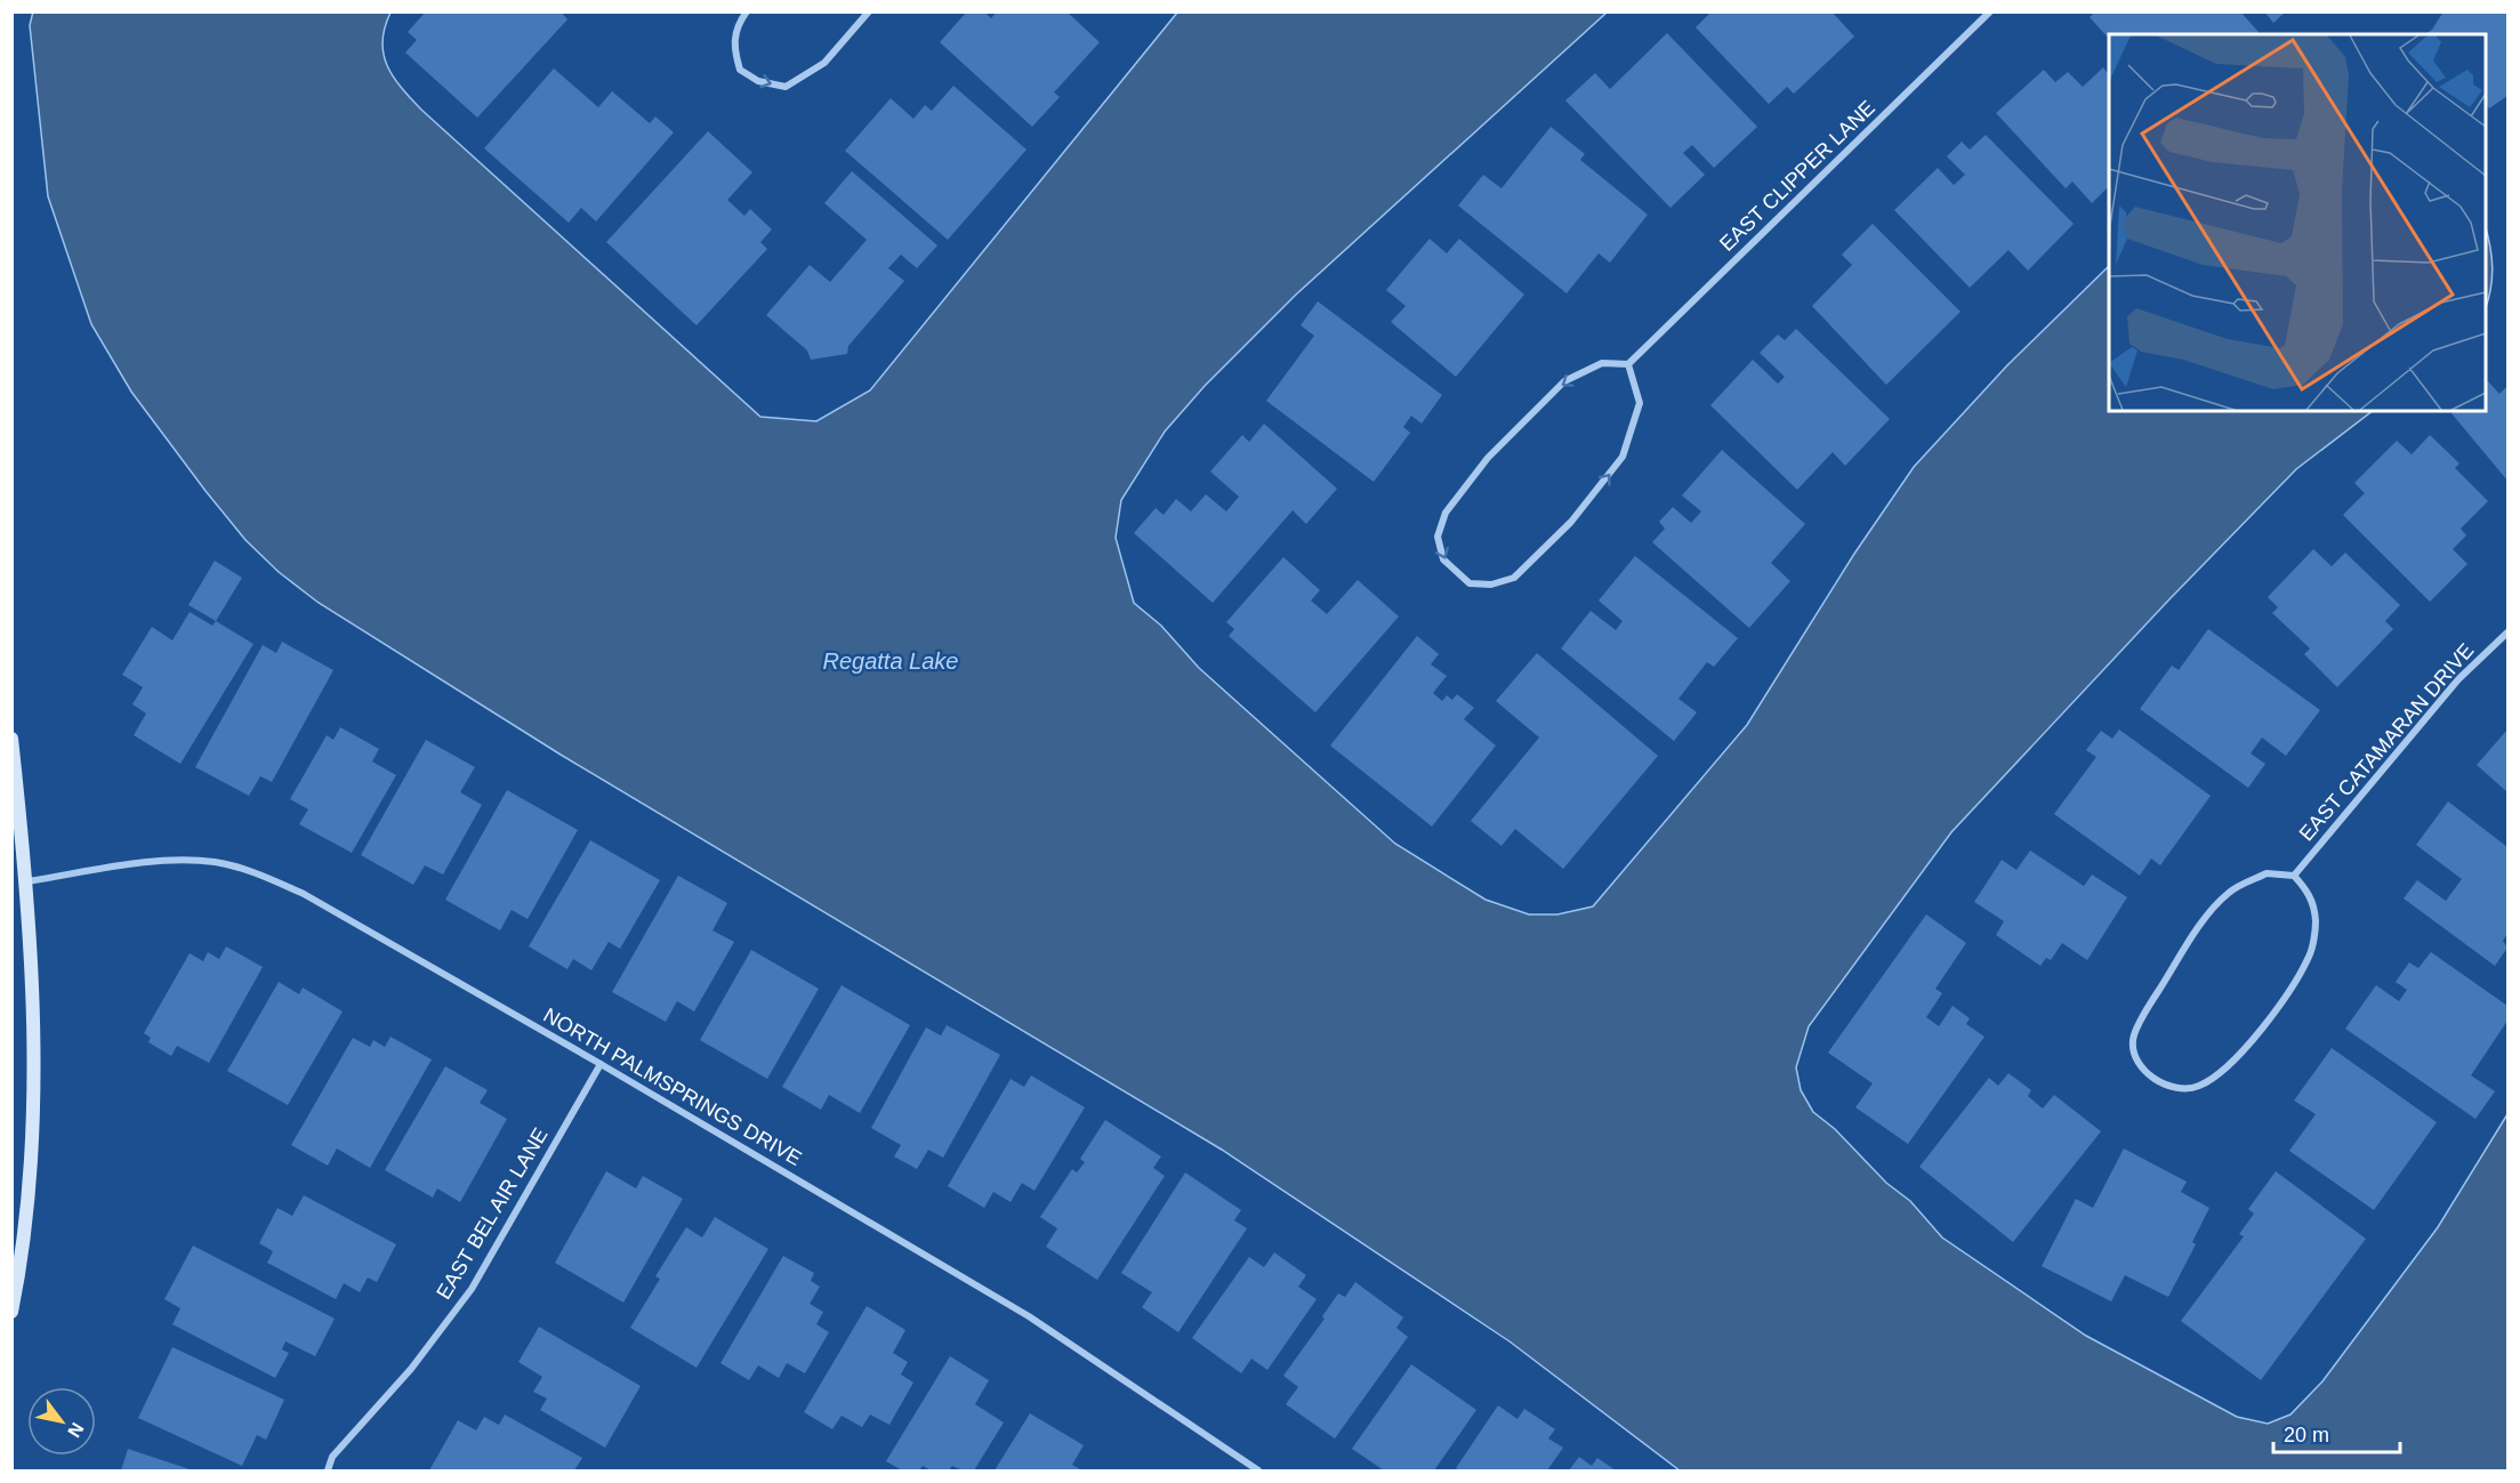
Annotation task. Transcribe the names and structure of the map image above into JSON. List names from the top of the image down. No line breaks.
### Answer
{"streets":{"street":["EAST CLIPPER LANE","EAST CATAMARAN DRIVE","NORTH PALMSPRINGS DRIVE","EAST BEL AIR LANE"]},"crossings":[["NORTH PALMSPRINGS DRIVE","EAST BEL AIR LANE"]],"water":["Regatta Lake"],"scale_bar":"20 m","north":"bottom right"}
